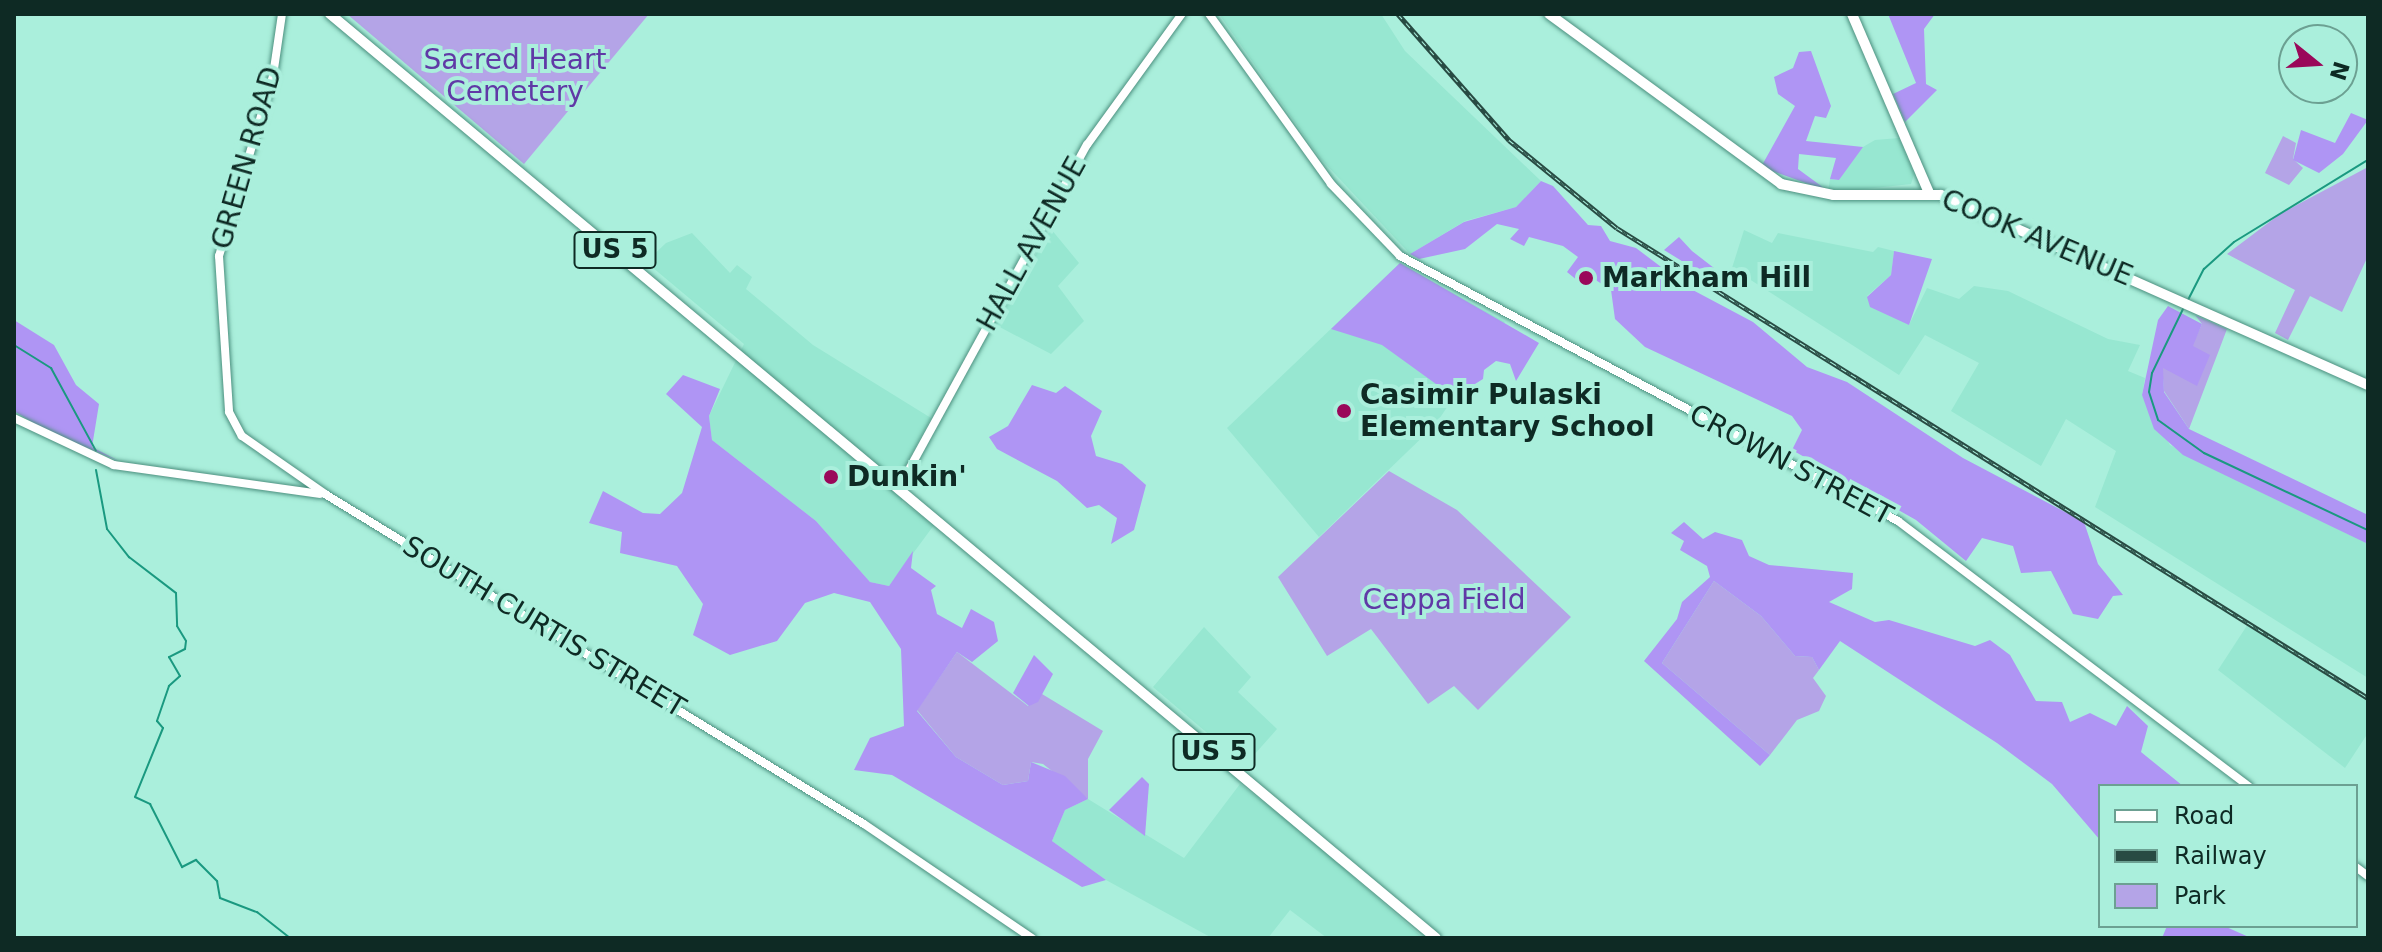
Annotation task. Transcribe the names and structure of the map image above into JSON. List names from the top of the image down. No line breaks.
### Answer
{"streets":{"main road":["COOK AVENUE","US 5"],"street":["GREEN ROAD","HALL AVENUE","CROWN STREET","SOUTH CURTIS STREET"]},"crossings":[["GREEN ROAD","SOUTH CURTIS STREET"],["HALL AVENUE","US 5"]],"parks":["Sacred Heart Cemetery","Ceppa Field"],"places":["Markham Hill","Casimir Pulaski Elementary School","Dunkin'"],"legend":["Road","Railway","Park"],"north":"right"}
